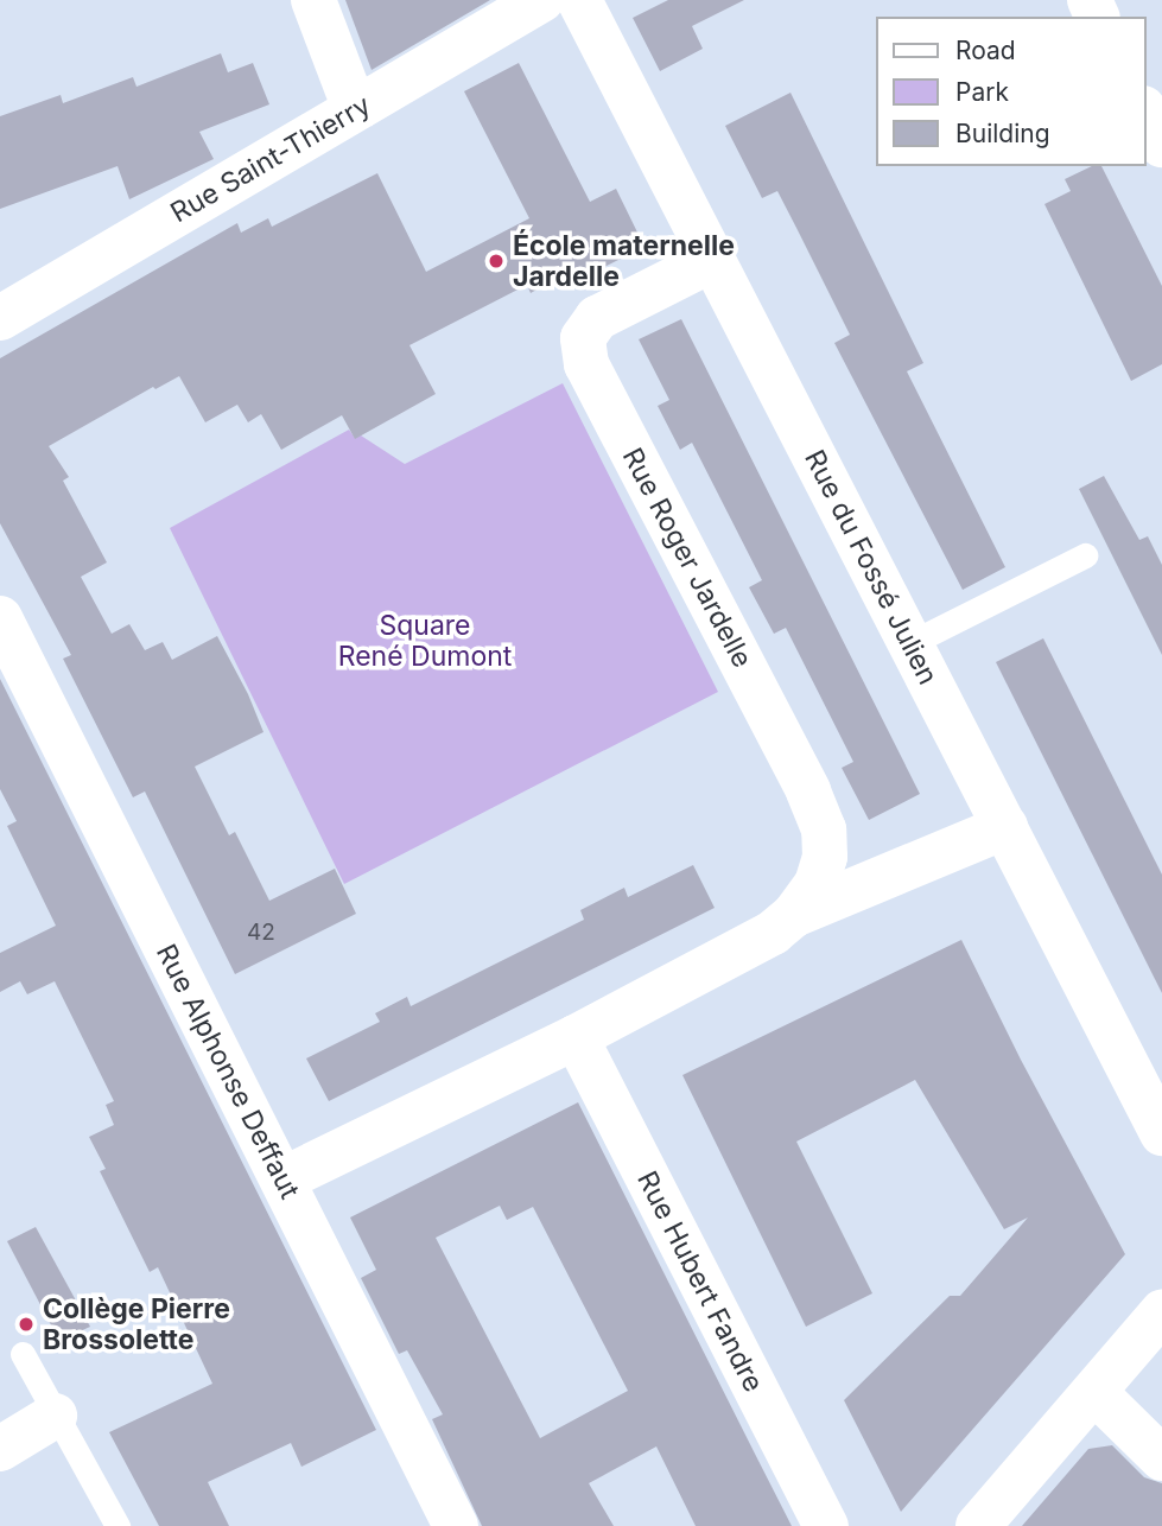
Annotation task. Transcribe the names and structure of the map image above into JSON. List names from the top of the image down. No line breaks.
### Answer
{"streets":{"street":["Rue Saint-Thierry","Rue Roger Jardelle","Rue du Fossé Julien","Rue Alphonse Deffaut","Rue Hubert Fandre"]},"crossings":[["Rue Roger Jardelle","Rue du Fossé Julien"],["Rue Roger Jardelle","Rue Alphonse Deffaut"],["Rue Roger Jardelle","Rue Hubert Fandre"]],"parks":["Square René Dumont"],"places":["École maternelle Jardelle","Collège Pierre Brossolette"],"house_numbers":["42"],"legend":["Road","Park","Building"]}
